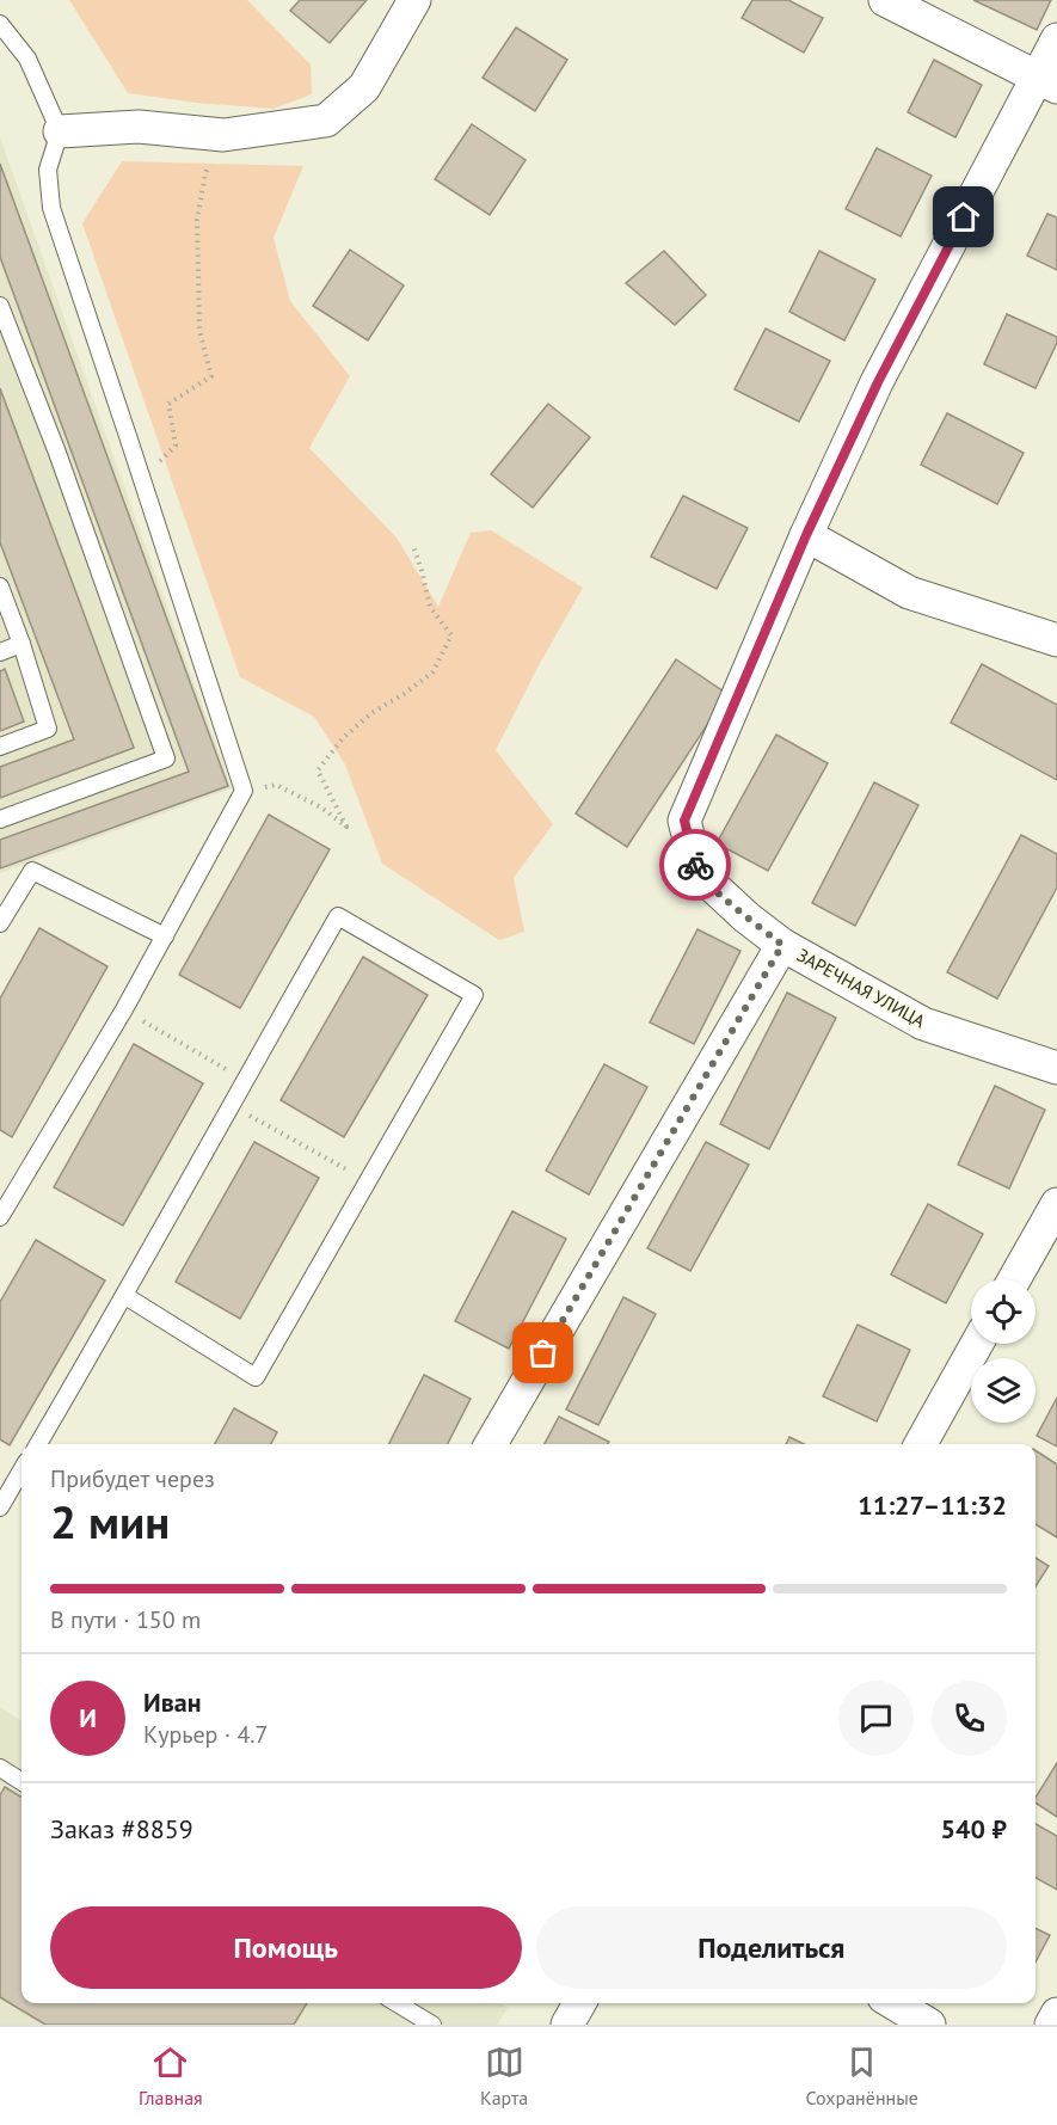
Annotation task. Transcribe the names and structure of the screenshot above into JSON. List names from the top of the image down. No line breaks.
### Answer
{"streets":{"street":["ЗАРЕЧНАЯ УЛИЦА"]},"page":{"heading":["2 мин","Прибудет через","11:27–11:32"],"panel":["Иван","Курьер · 4.7","Заказ #8859","540 ₽"],"bar":"В пути · 150 m","round":"И","buttons":["Помощь","Поделиться"],"tabs":["Главная","Карта","Сохранённые"]}}
